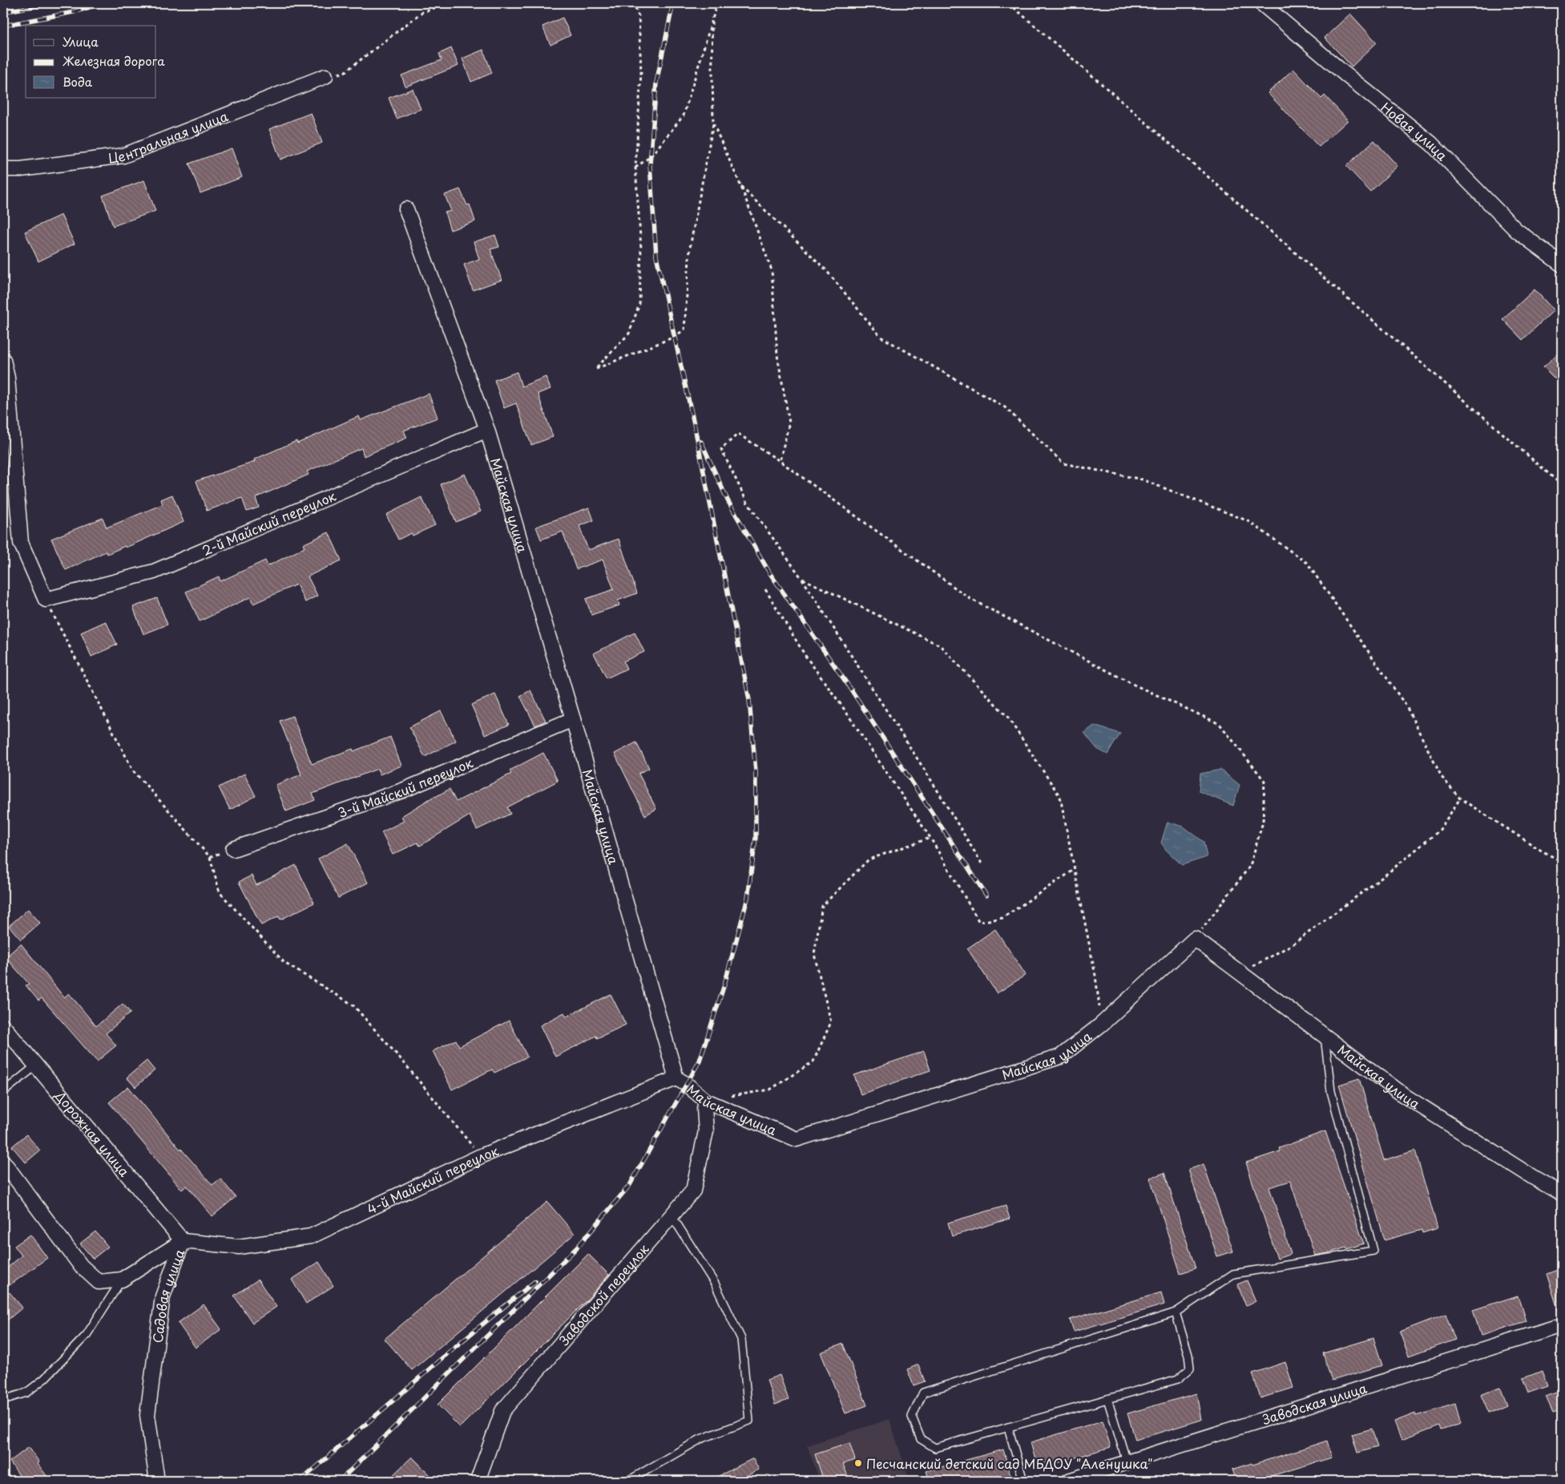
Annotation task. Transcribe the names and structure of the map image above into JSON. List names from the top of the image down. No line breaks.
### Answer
{"streets":{"street":["Новая улица","Центральная улица","Майская улица","2-й Майский переулок","3-й Майский переулок","Дорожная улица","4-й Майский переулок","Заводской переулок","Садовая улица","Заводская улица"]},"crossings":[["Майская улица","2-й Майский переулок"],["Майская улица","3-й Майский переулок"],["Майская улица","4-й Майский переулок"],["Майская улица","Заводской переулок"],["Дорожная улица","4-й Майский переулок"],["Дорожная улица","Садовая улица"],["4-й Майский переулок","Садовая улица"]],"places":["Песчанский детский сад МБДОУ \"Аленушка\""],"legend":["Улица","Железная дорога","Вода"]}
